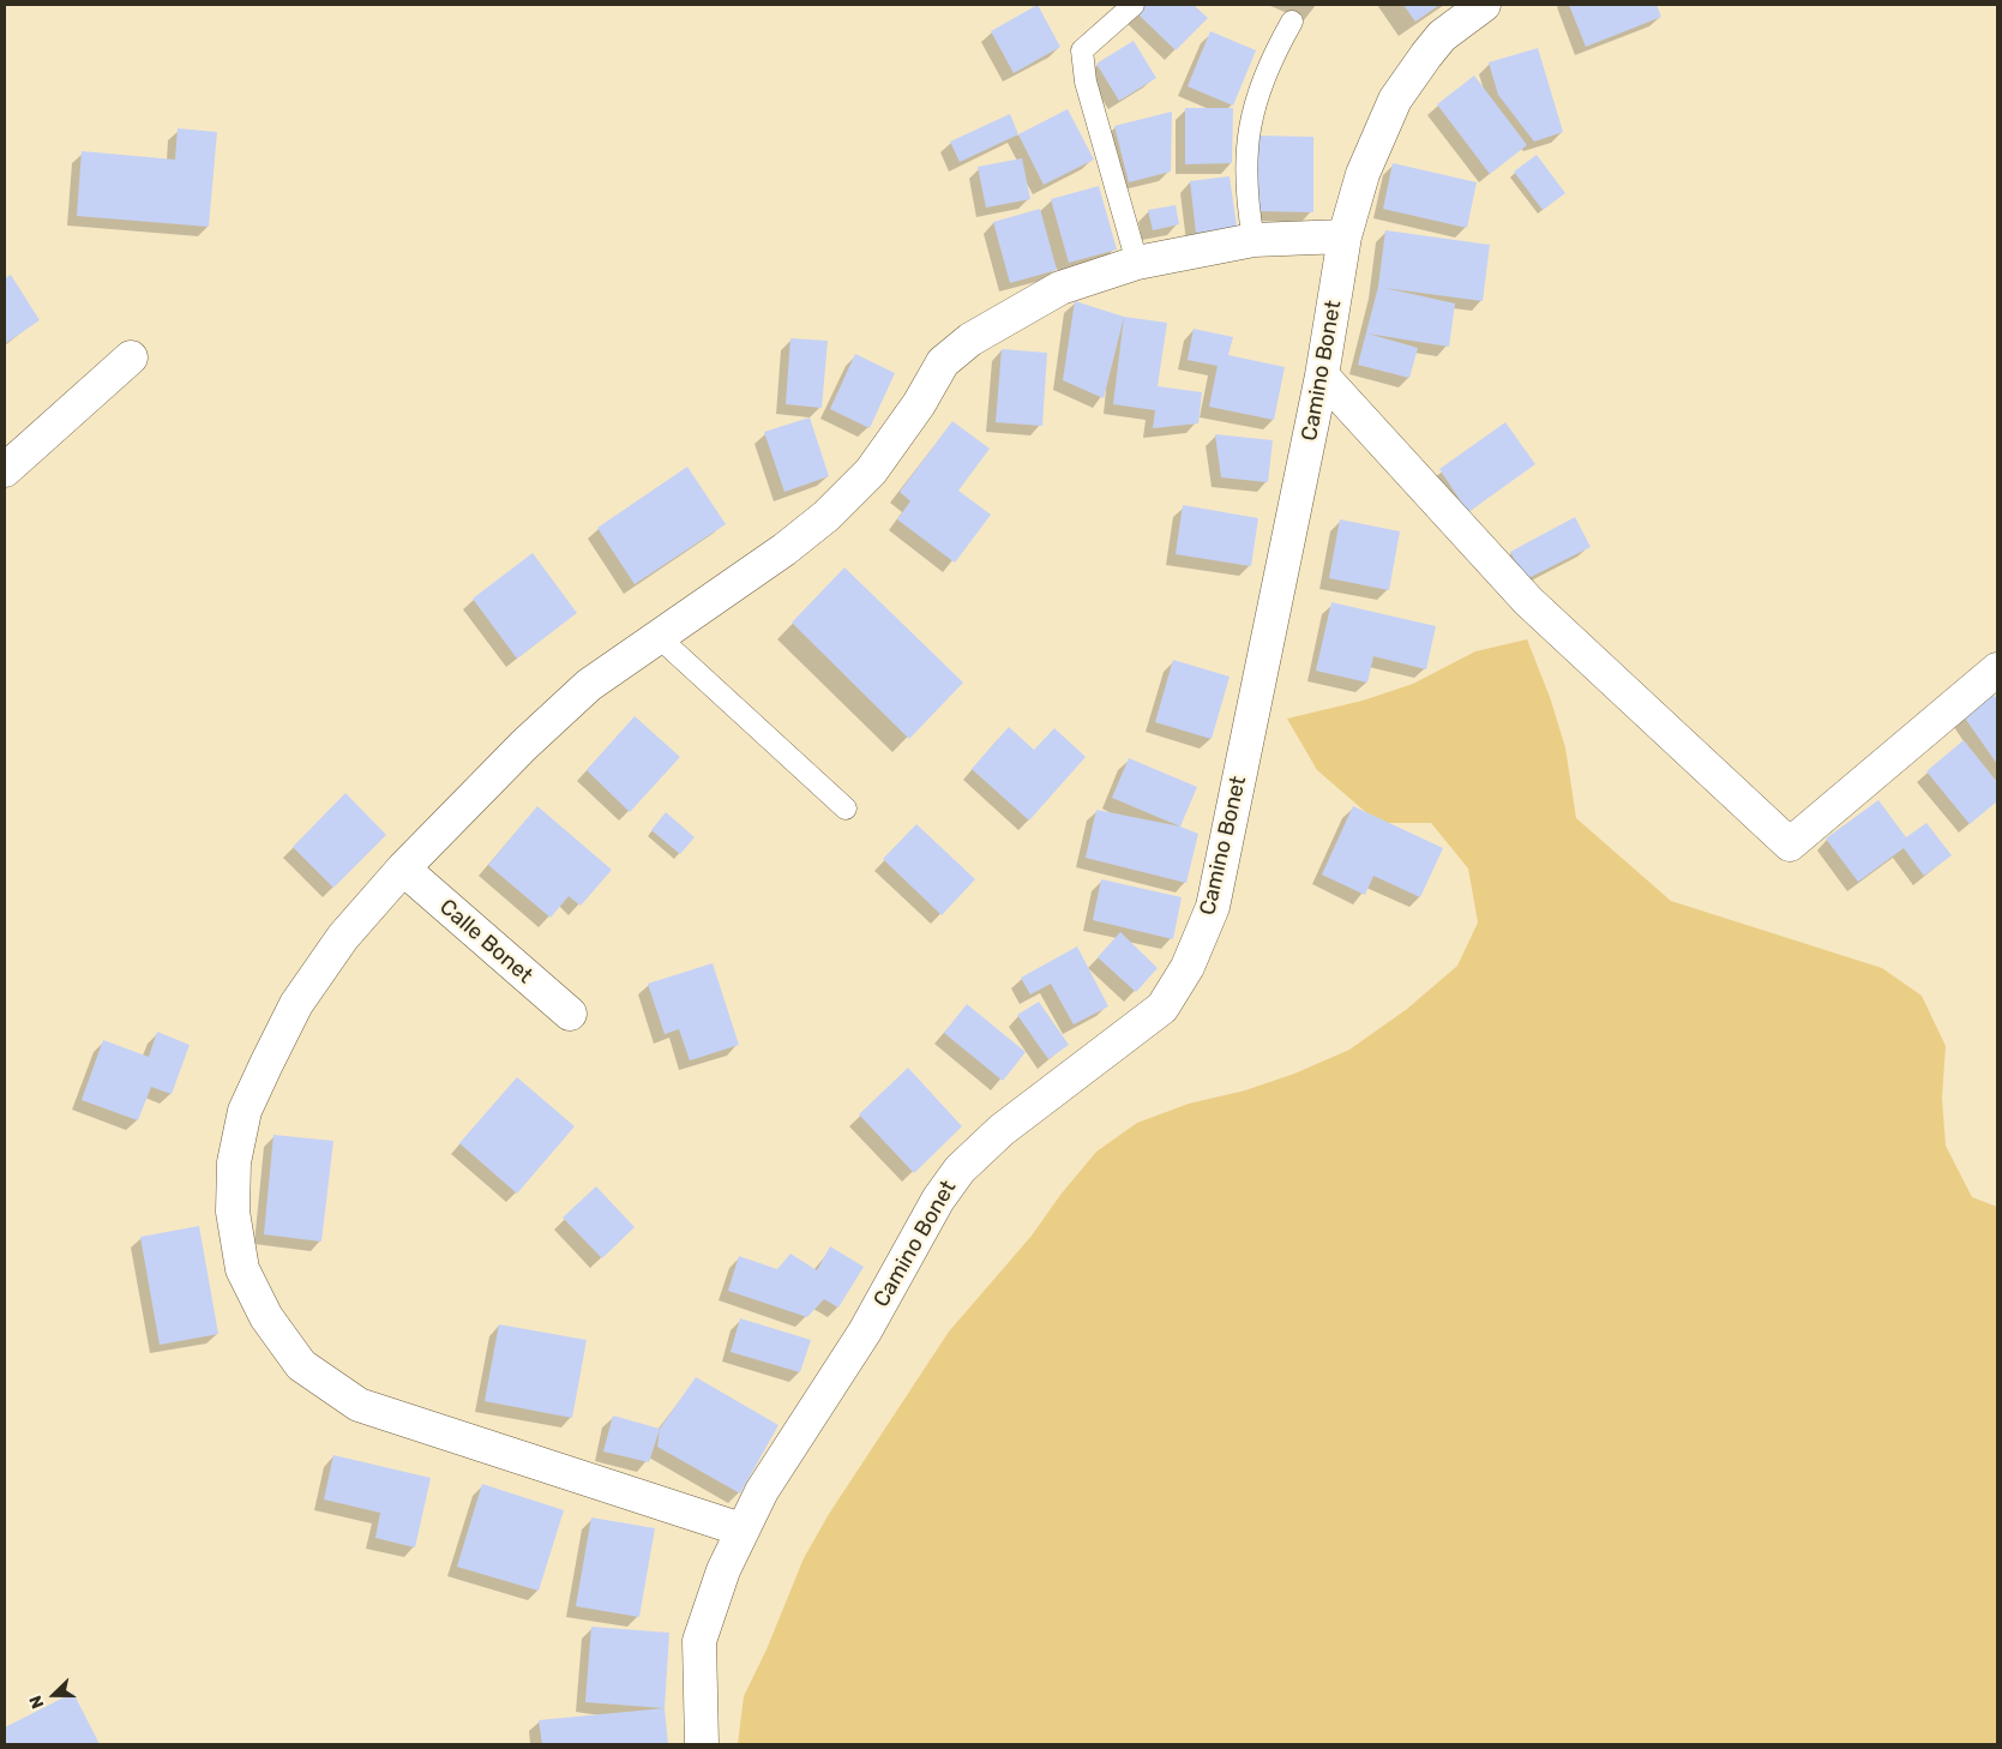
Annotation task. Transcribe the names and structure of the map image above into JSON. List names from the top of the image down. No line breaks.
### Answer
{"streets":{"street":["Camino Bonet","Calle Bonet"]},"north":"left"}
